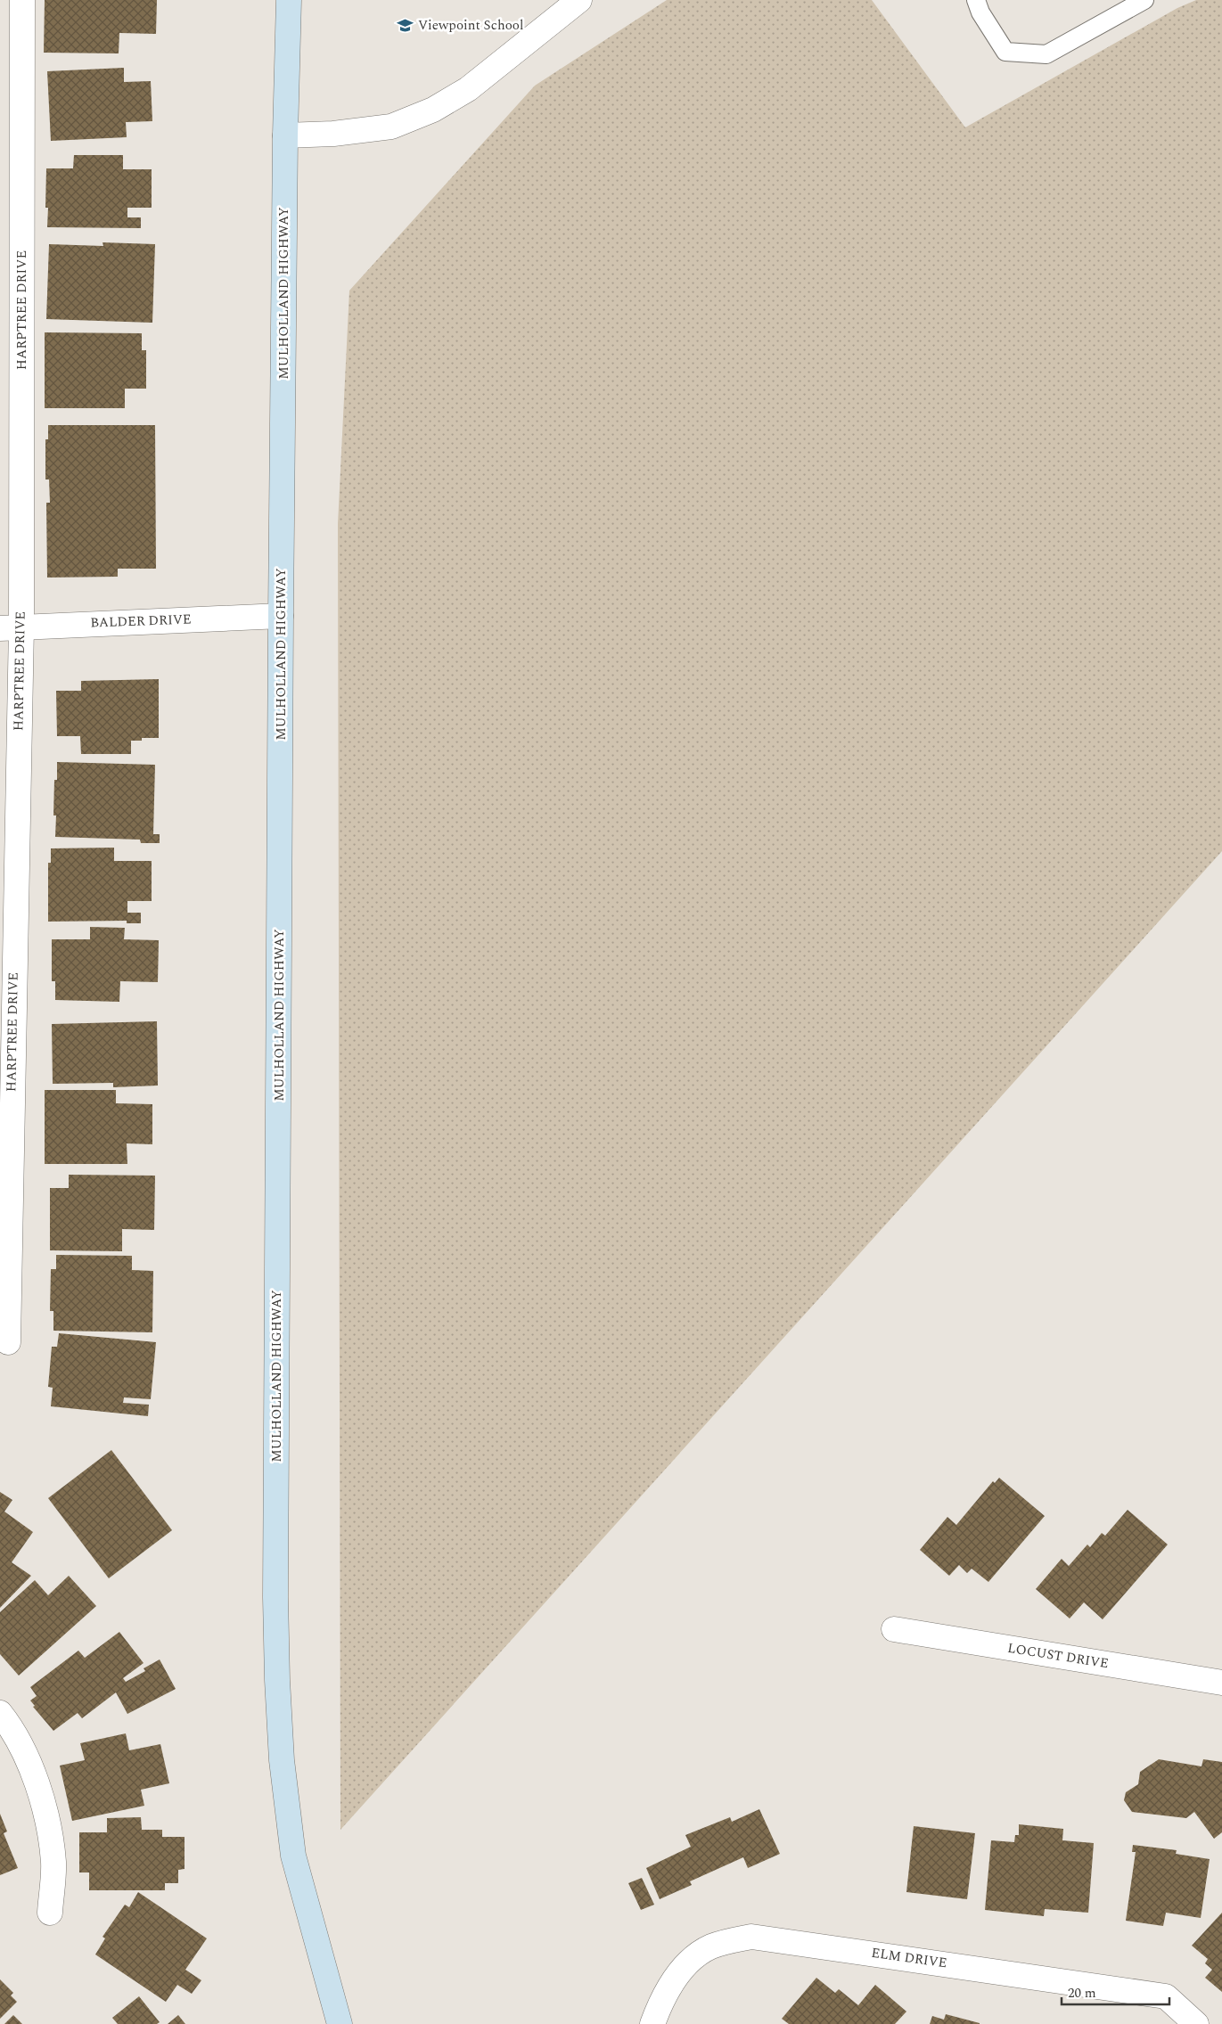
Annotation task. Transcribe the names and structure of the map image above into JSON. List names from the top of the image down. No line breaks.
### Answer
{"streets":{"main road":["MULHOLLAND HIGHWAY"],"street":["HARPTREE DRIVE","BALDER DRIVE","LOCUST DRIVE","ELM DRIVE"]},"crossings":[["MULHOLLAND HIGHWAY","BALDER DRIVE"],["HARPTREE DRIVE","BALDER DRIVE"]],"places":{"school or university":["Viewpoint School"]},"scale_bar":"20 m"}
